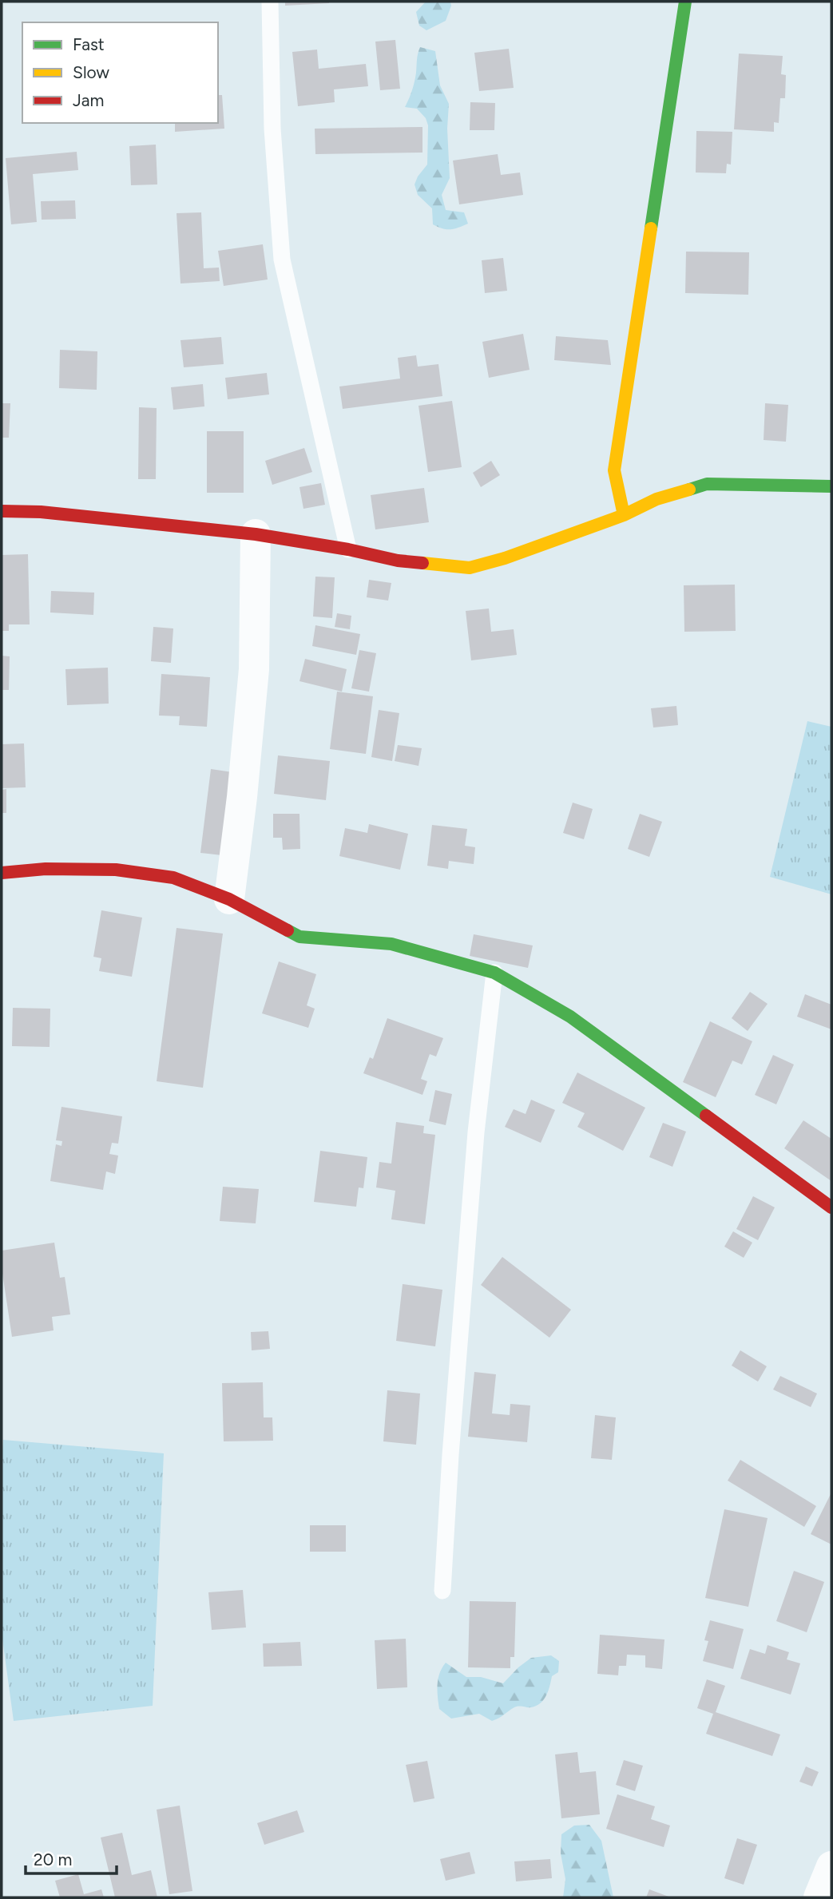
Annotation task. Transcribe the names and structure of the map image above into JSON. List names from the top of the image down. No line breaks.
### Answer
{"legend":["Fast","Slow","Jam"],"scale_bar":"20 m"}
